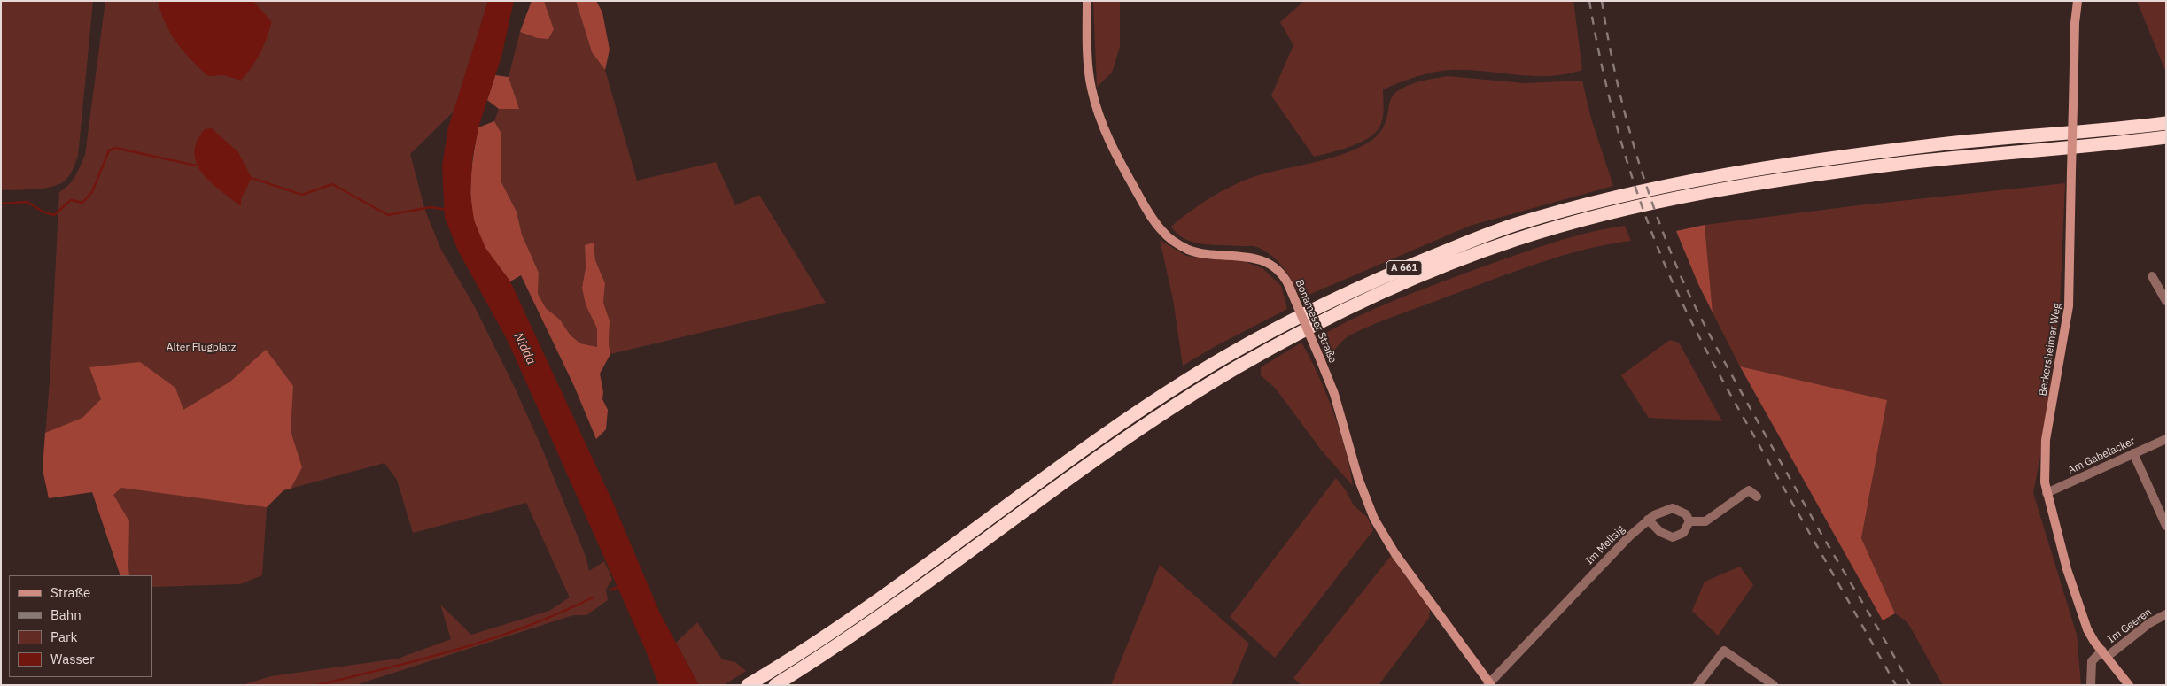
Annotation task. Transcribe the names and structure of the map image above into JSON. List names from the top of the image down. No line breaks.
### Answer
{"streets":{"highway":["A 661"],"street":["Bonameser Straße","Berkersheimer Weg","Am Gabelacker","Im Mellsig","Im Geeren"]},"crossings":[["Bonameser Straße","Im Mellsig"],["Berkersheimer Weg","Am Gabelacker"],["Berkersheimer Weg","Im Geeren"]],"water":["Nidda"],"parks":["Alter Flugplatz"],"legend":["Straße","Bahn","Park","Wasser"]}
